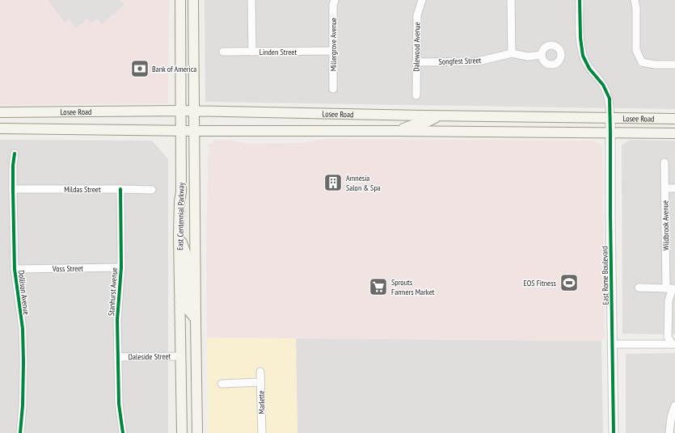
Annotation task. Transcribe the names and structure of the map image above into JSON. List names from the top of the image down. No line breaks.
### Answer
{"streets":{"main road":["Losee Road","East Centennial Parkway"],"street":["Millergrove Avenue","Dalewood Avenue","Linden Street","Songfest Street","Mildas Street","Wildbrook Avenue","Voss Street","East Rome Boulevard","Stanhurst Avenue","Dollison Avenue","Daleside Street","Marlette"]},"crossings":[["Millergrove Avenue","Linden Street"],["Dalewood Avenue","Songfest Street"],["Losee Road","East Centennial Parkway"],["Losee Road","East Rome Boulevard"],["Mildas Street","Stanhurst Avenue"],["Mildas Street","Dollison Avenue"],["East Centennial Parkway","Daleside Street"],["Voss Street","Stanhurst Avenue"],["Voss Street","Dollison Avenue"],["Stanhurst Avenue","Daleside Street"]],"places":{"bank":["Bank of America"],"building":["Amnesia Salon & Spa"],"sports":["EOS Fitness"],"supermarket":["Sprouts Farmers Market"]}}
